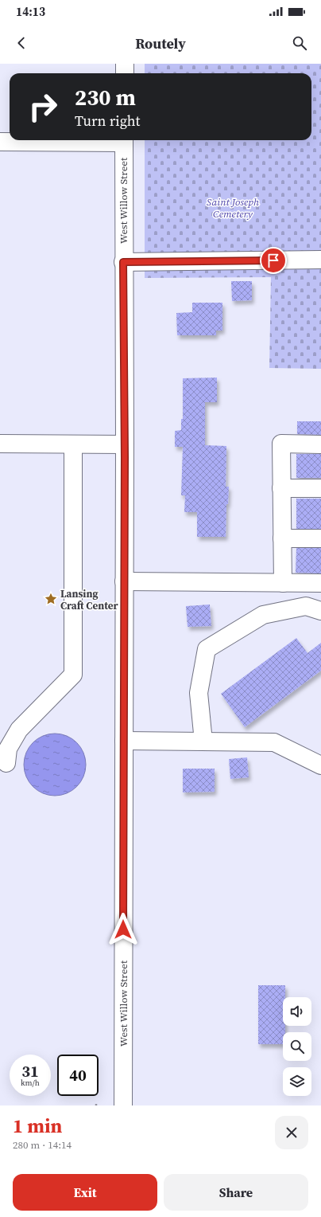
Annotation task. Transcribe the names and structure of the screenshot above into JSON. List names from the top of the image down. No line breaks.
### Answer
{"streets":{"street":["West Willow Street"]},"parks":["Saint Joseph Cemetery"],"places":{"place":["Lansing Craft Center"]},"page":{"status":"14:13","header":"Routely","turn":["230 m","Turn right"],"speed":"31 km/h","limit":"40","heading":["1 min","280 m · 14:14"],"buttons":["Exit","Share"]}}
